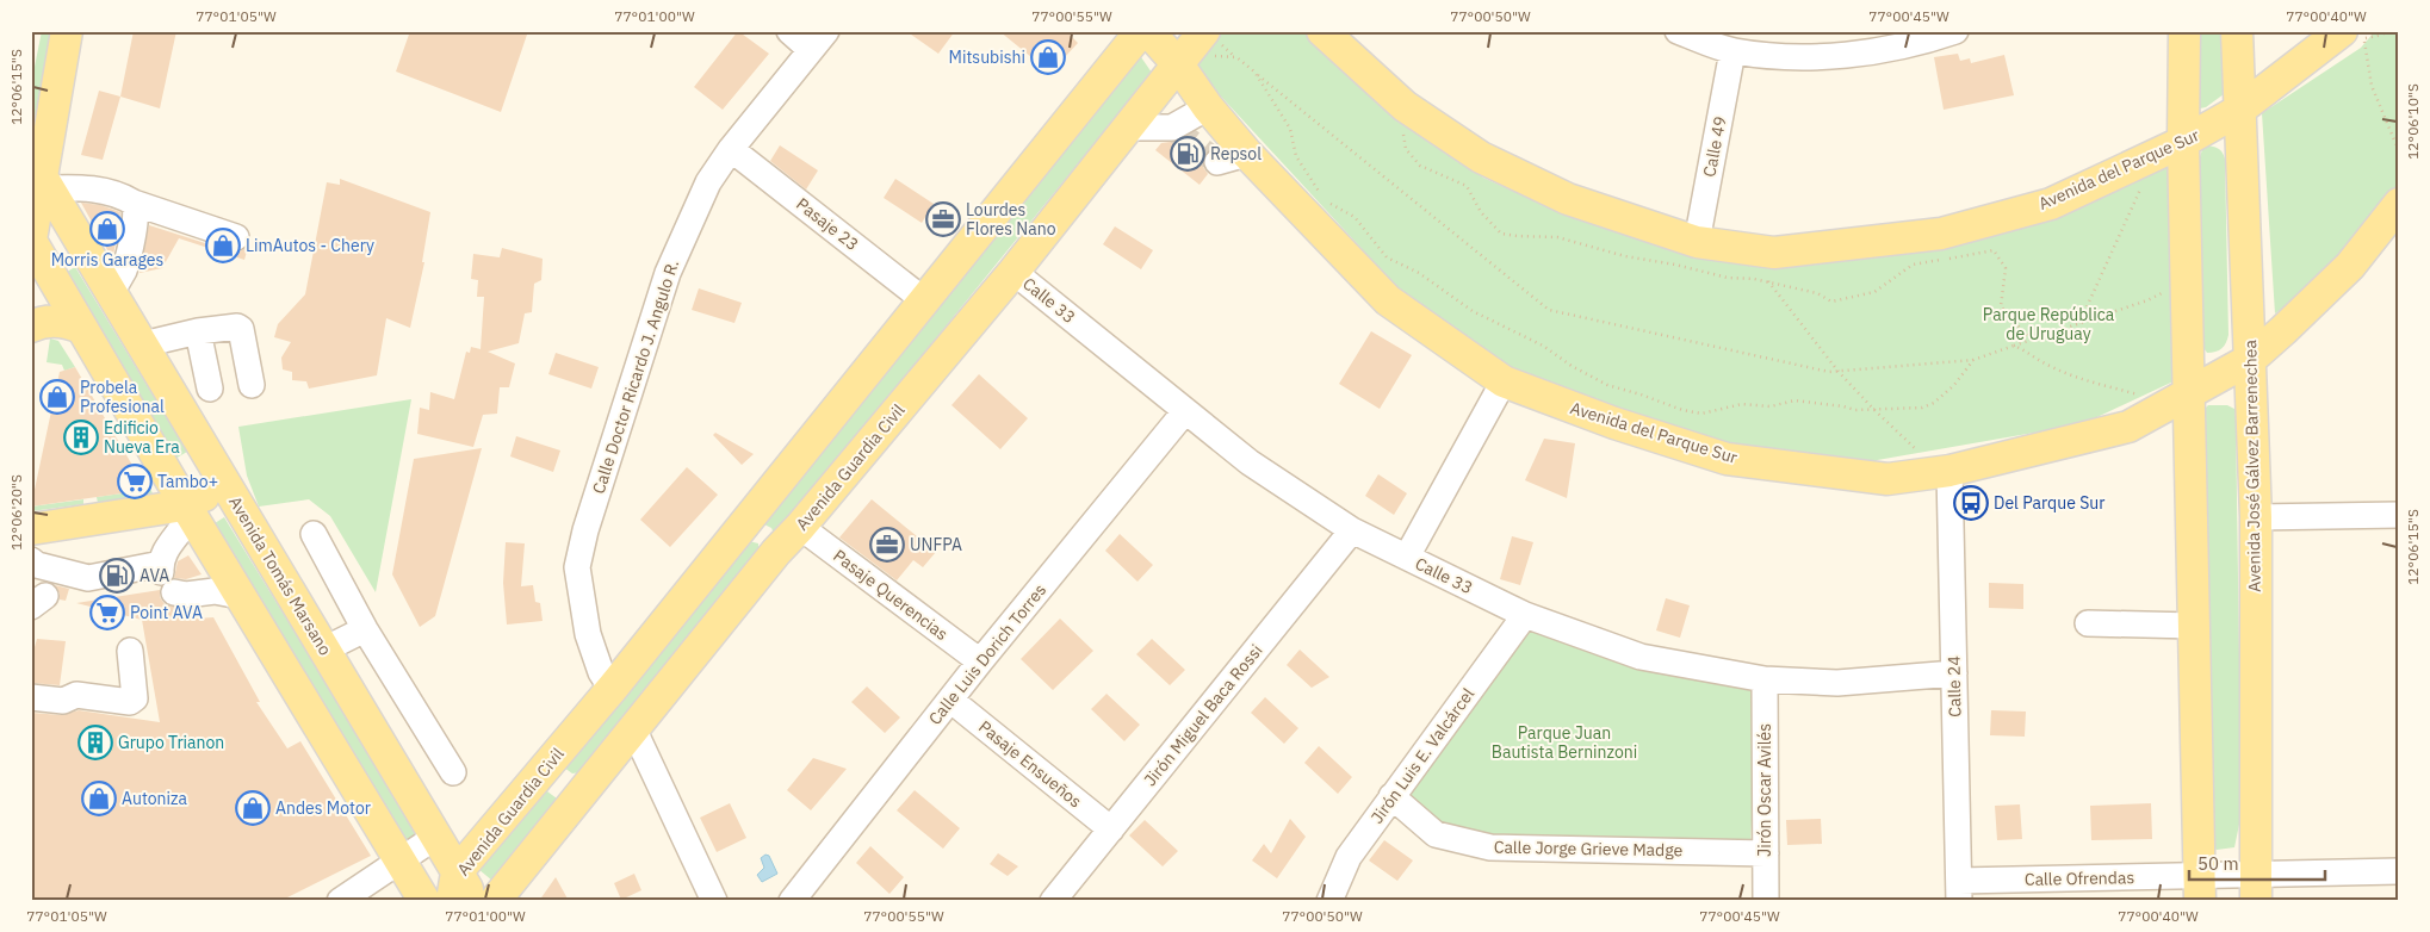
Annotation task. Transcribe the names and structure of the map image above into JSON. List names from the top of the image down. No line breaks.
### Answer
{"streets":{"main road":["Avenida del Parque Sur","Avenida José Gálvez Barrenechea","Avenida Guardia Civil","Avenida Tomás Marsano"],"street":["Calle 49","Pasaje 23","Calle 33","Calle Doctor Ricardo J. Angulo R.","Pasaje Querencias","Calle Luis Dorich Torres","Calle 24","Jirón Miguel Baca Rossi","Jirón Luis E. Valcárcel","Pasaje Ensueños","Jirón Oscar Avilés","Calle Jorge Grieve Madge","Calle Ofrendas"]},"crossings":[["Calle 49","Avenida del Parque Sur"],["Avenida del Parque Sur","Avenida José Gálvez Barrenechea"],["Avenida del Parque Sur","Avenida Guardia Civil"],["Avenida del Parque Sur","Calle 24"],["Pasaje 23","Calle Doctor Ricardo J. Angulo R."],["Pasaje 23","Avenida Guardia Civil"],["Calle 33","Avenida Guardia Civil"],["Calle 33","Calle Luis Dorich Torres"],["Calle 33","Calle 24"],["Calle 33","Jirón Miguel Baca Rossi"],["Calle 33","Jirón Luis E. Valcárcel"],["Calle 33","Jirón Oscar Avilés"],["Calle Doctor Ricardo J. Angulo R.","Avenida Guardia Civil"],["Avenida José Gálvez Barrenechea","Calle Ofrendas"],["Avenida Guardia Civil","Avenida Tomás Marsano"],["Avenida Guardia Civil","Pasaje Querencias"],["Pasaje Querencias","Calle Luis Dorich Torres"],["Calle Luis Dorich Torres","Pasaje Ensueños"],["Calle 24","Calle Ofrendas"],["Jirón Miguel Baca Rossi","Pasaje Ensueños"],["Jirón Luis E. Valcárcel","Calle Jorge Grieve Madge"],["Jirón Oscar Avilés","Calle Jorge Grieve Madge"]],"parks":["Parque República de Uruguay","Parque Juan Bautista Berninzoni"],"places":{"shop":["Mitsubishi","Morris Garages","LimAutos - Chery","Probela Profesional","Autoniza","Andes Motor"],"fuel station":["Repsol","AVA"],"office":["Lourdes Flores Nano","UNFPA"],"building":["Edificio Nueva Era","Grupo Trianon"],"supermarket":["Tambo+","Point AVA"],"bus stop":["Del Parque Sur"]},"scale_bar":"50 m","coordinates":["77°01'05\"W","77°01'00\"W","77°00'55\"W","77°00'50\"W","77°00'45\"W","77°00'40\"W","12°06'15\"S","12°06'10\"S","12°06'20\"S"]}
